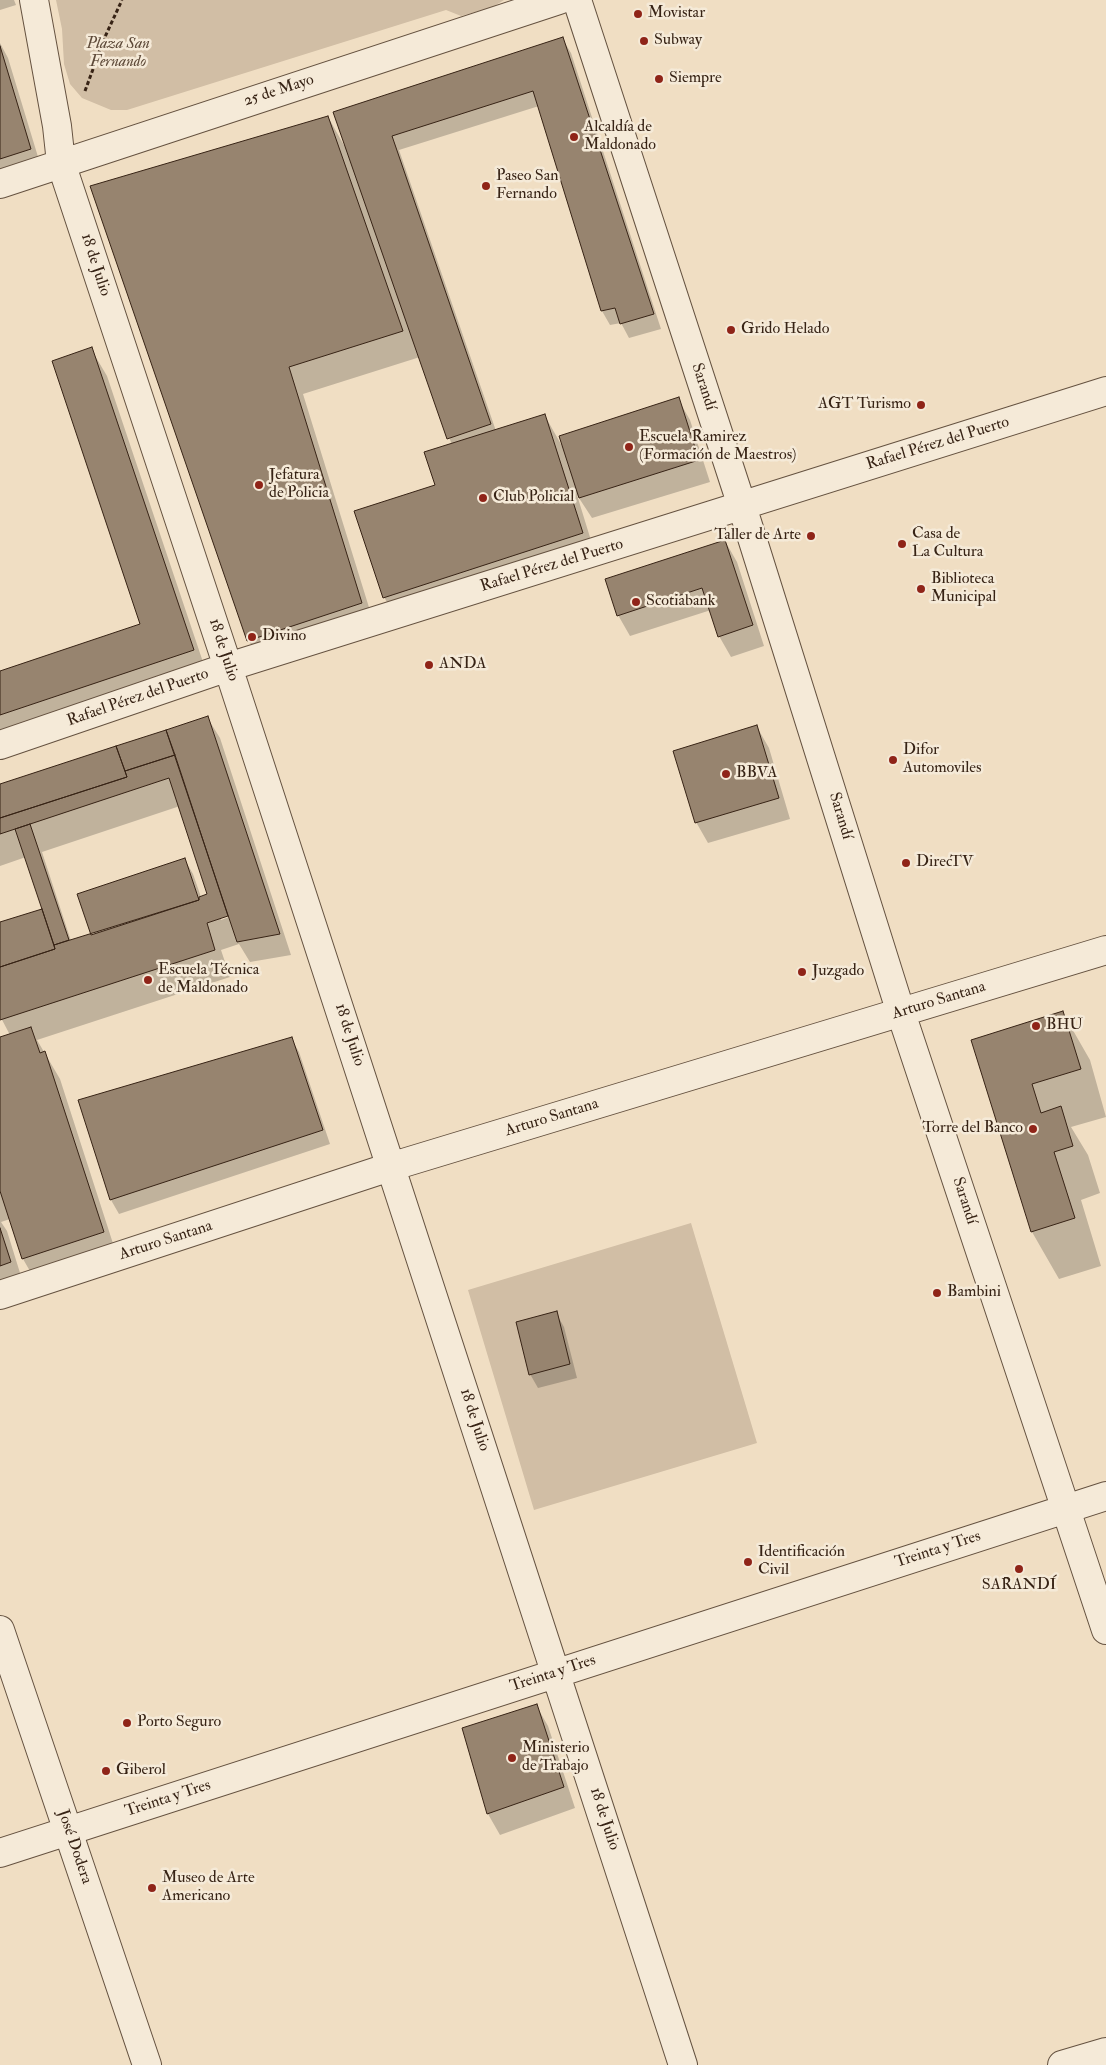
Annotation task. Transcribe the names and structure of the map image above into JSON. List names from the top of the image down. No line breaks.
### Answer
{"streets":{"street":["25 de Mayo","18 de Julio","Sarandí","Rafael Pérez del Puerto","Arturo Santana","Treinta y Tres","José Dodera"]},"crossings":[["25 de Mayo","18 de Julio"],["18 de Julio","Rafael Pérez del Puerto"],["18 de Julio","Arturo Santana"],["18 de Julio","Treinta y Tres"],["Sarandí","Rafael Pérez del Puerto"],["Sarandí","Arturo Santana"],["Sarandí","Treinta y Tres"],["Treinta y Tres","José Dodera"]],"parks":["Plaza San Fernando"],"places":["Movistar","Subway","Siempre","Alcaldía de Maldonado","Paseo San Fernando","Grido Helado","AGT Turismo","Escuela Ramirez (Formación de Maestros)","Jefatura de Policia","Club Policial","Taller de Arte","Casa de La Cultura","Biblioteca Municipal","Scotiabank","Divino","ANDA","Difor Automoviles","BBVA","DirecTV","Juzgado","Escuela Técnica de Maldonado","BHU","Torre del Banco","Bambini","Identificación Civil","SARANDÍ","Porto Seguro","Ministerio de Trabajo","Giberol","Museo de Arte Americano"]}
